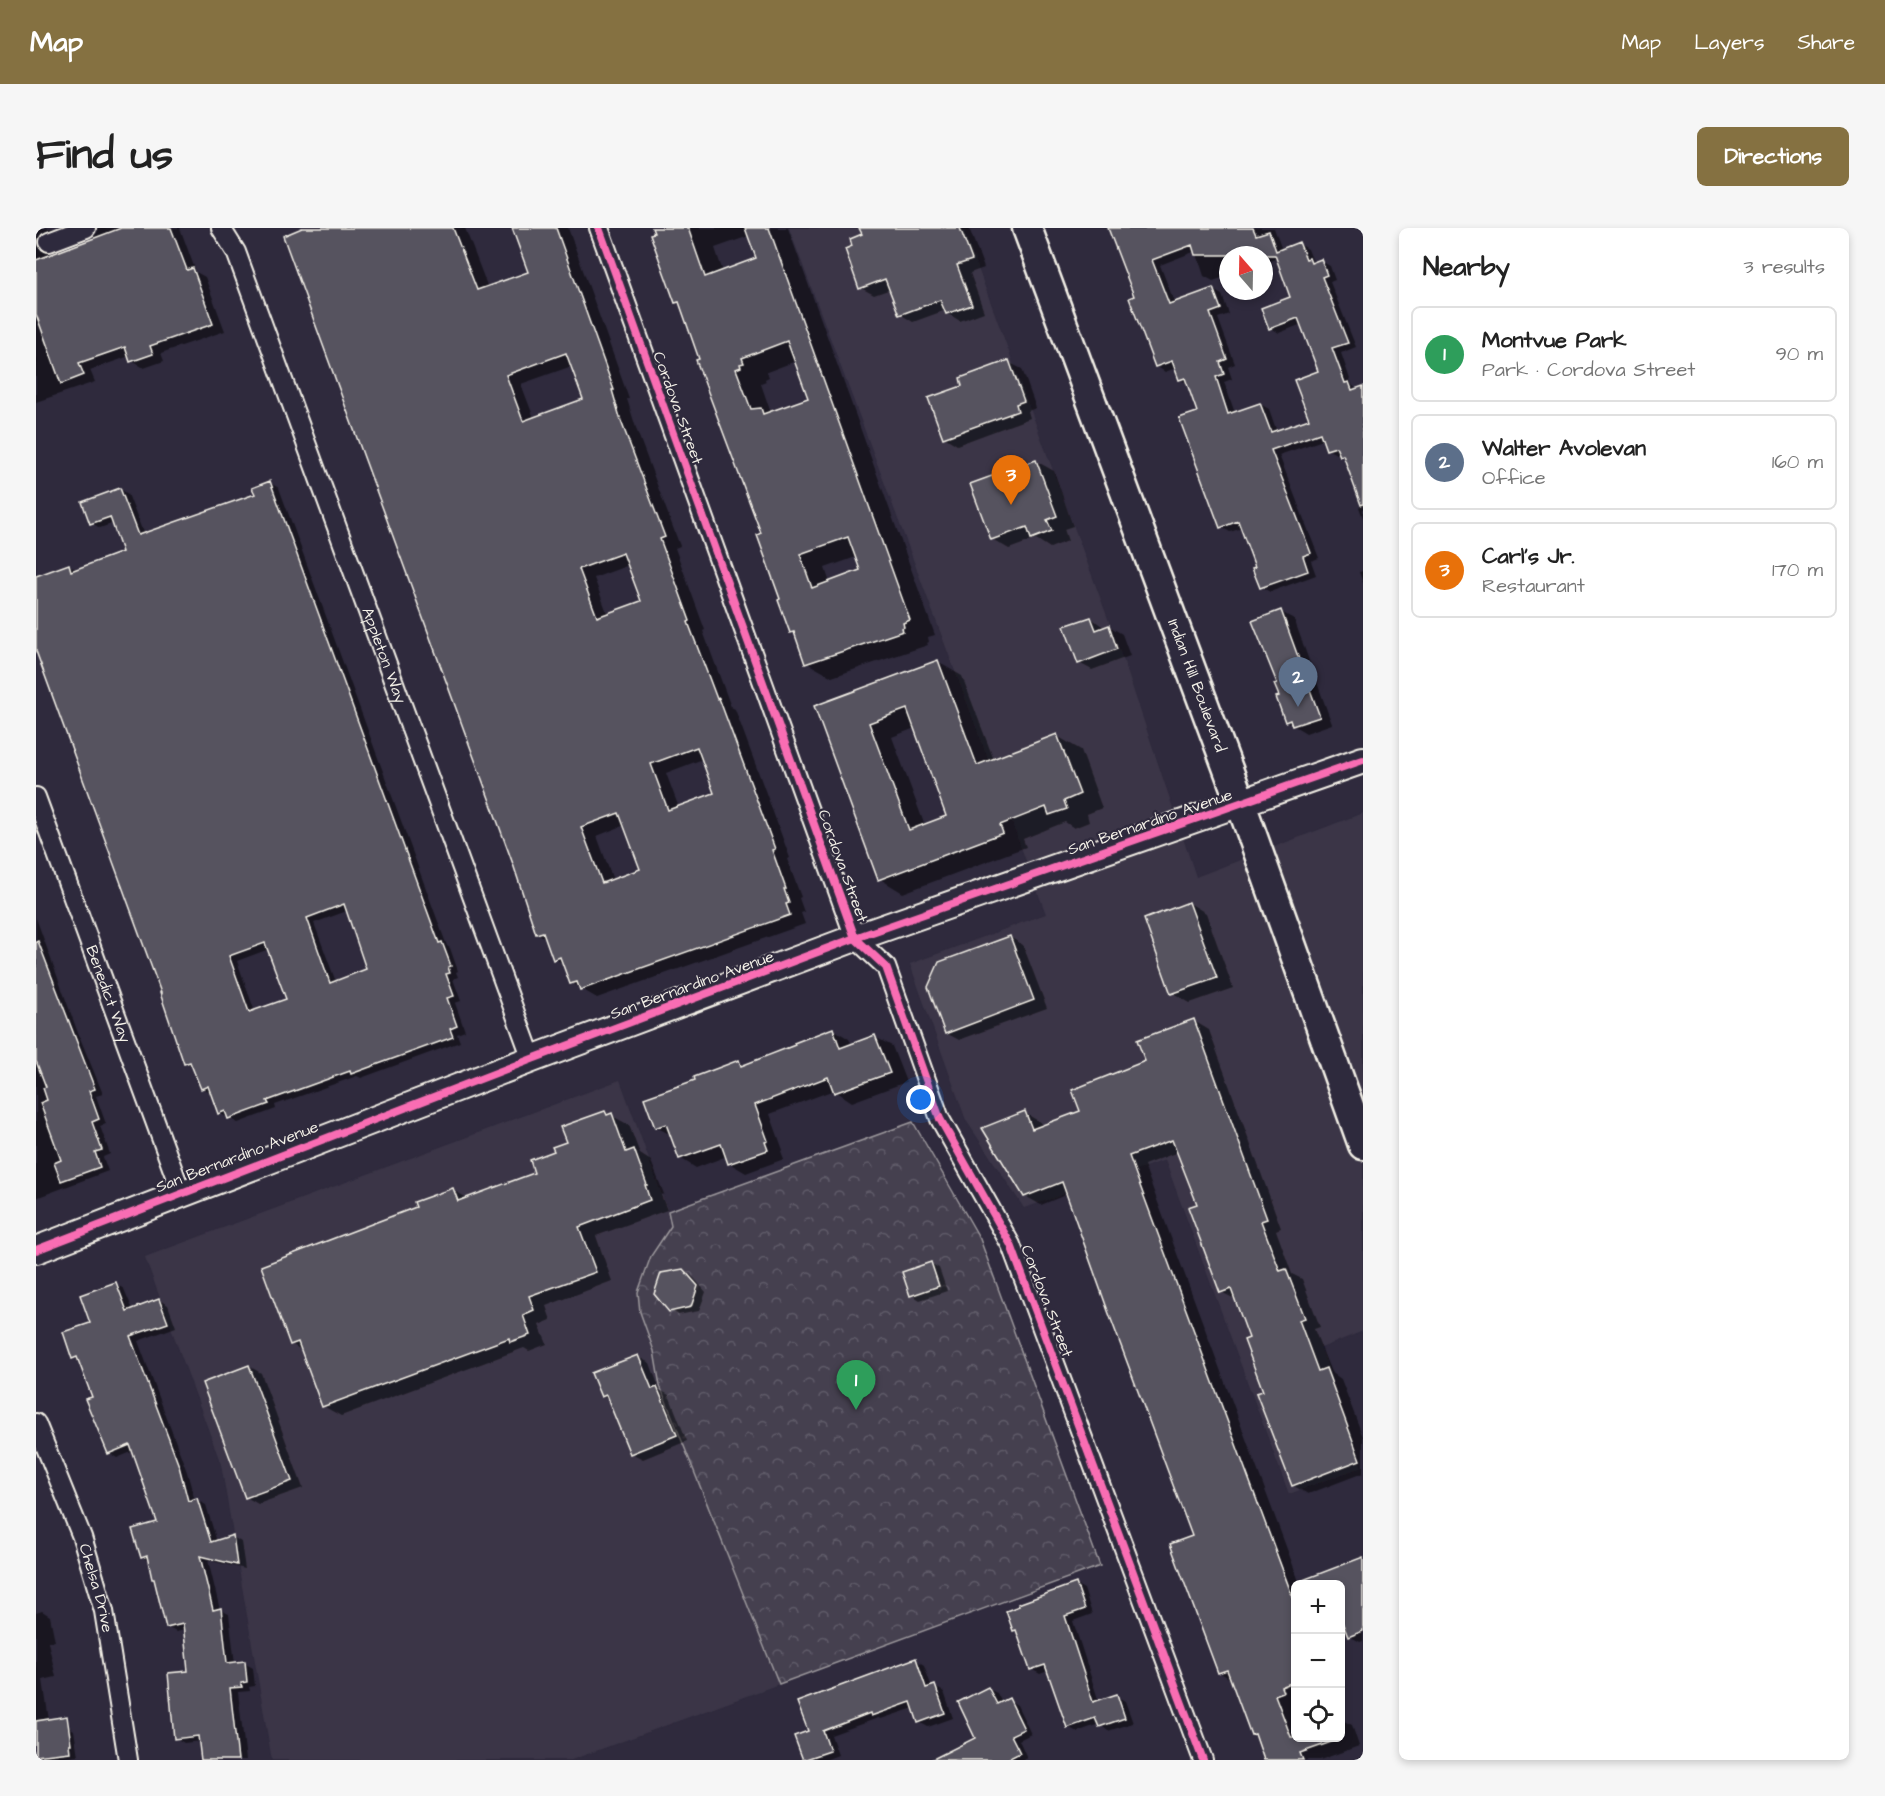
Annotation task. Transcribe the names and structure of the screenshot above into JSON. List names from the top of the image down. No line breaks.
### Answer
{"streets":{"main road":["Indian Hill Boulevard","San Bernardino Avenue"],"street":["Cordova Street","Appleton Way","Benedict Way","Chelsa Drive"]},"crossings":[["Cordova Street","San Bernardino Avenue"],["Appleton Way","San Bernardino Avenue"],["Indian Hill Boulevard","San Bernardino Avenue"],["San Bernardino Avenue","Benedict Way"]],"north":"top","page":{"header":"Map","nav":["Map","Layers","Share"],"title":"Find us","buttons":"Directions","heading":["Nearby","3 results"],"list":[{"mark":"1","name":"Montvue Park","note":"Park · Cordova Street","value":"90 m"},{"mark":"2","name":"Walter Avolevan","note":"Office","value":"160 m"},{"mark":"3","name":"Carl's Jr.","note":"Restaurant","value":"170 m"}],"pins":["3","2","1"],"map_buttons":["+","−"]}}
